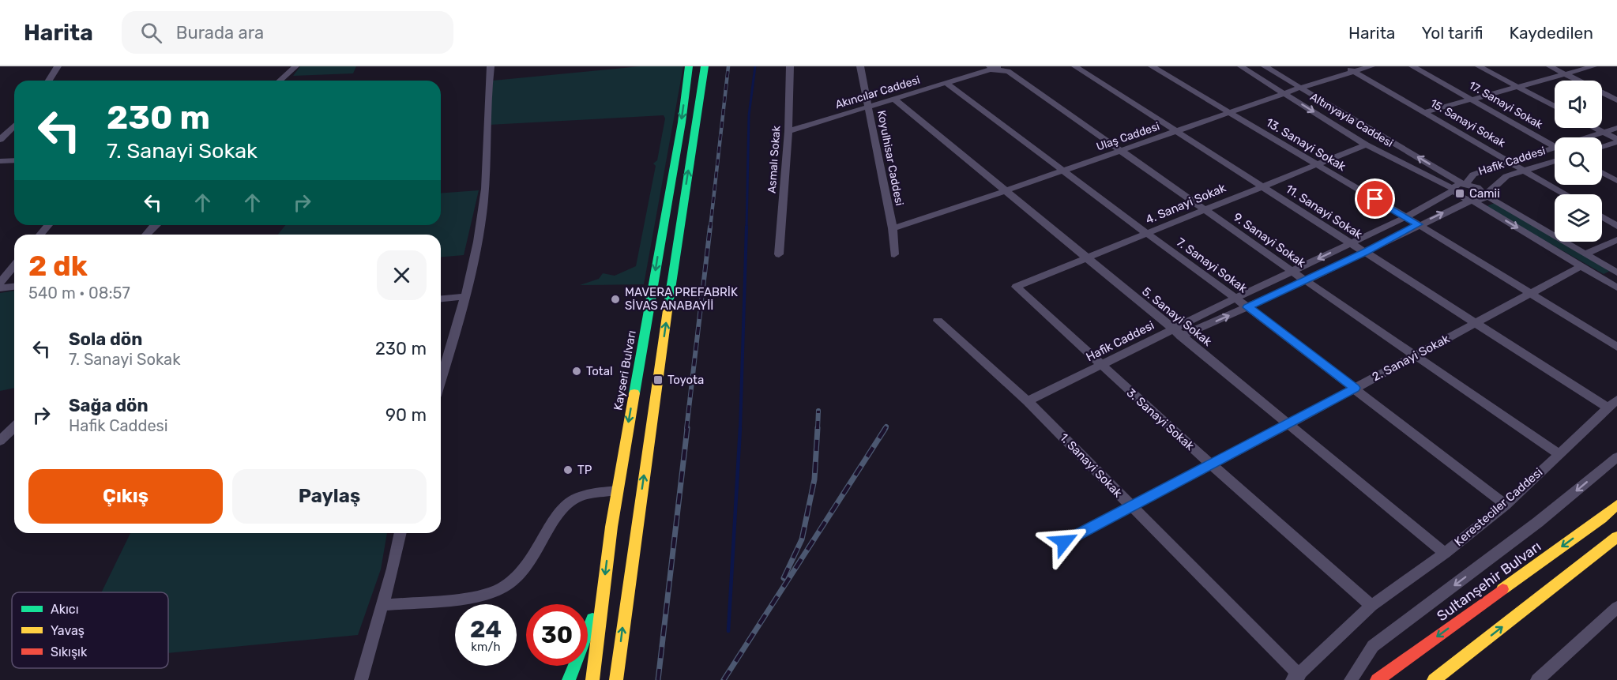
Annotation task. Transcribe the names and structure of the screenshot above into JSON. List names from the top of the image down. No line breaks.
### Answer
{"streets":{"highway":["Kayseri Bulvarı","Sultanşehir Bulvarı"],"street":["Akıncılar Caddesi","17. Sanayi Sokak","Altınyayla Caddesi","15. Sanayi Sokak","Ulaş Caddesi","13. Sanayi Sokak","Koyulhisar Caddesi","Asmalı Sokak","Hafik Caddesi","4. Sanayi Sokak","11. Sanayi Sokak","9. Sanayi Sokak","7. Sanayi Sokak","5. Sanayi Sokak","2. Sanayi Sokak","3. Sanayi Sokak","1. Sanayi Sokak","Keresteciler Caddesi"]},"crossings":[["Akıncılar Caddesi","Koyulhisar Caddesi"],["Akıncılar Caddesi","Asmalı Sokak"],["Akıncılar Caddesi","9. Sanayi Sokak"],["Akıncılar Caddesi","7. Sanayi Sokak"],["Akıncılar Caddesi","5. Sanayi Sokak"],["Altınyayla Caddesi","Ulaş Caddesi"],["Altınyayla Caddesi","Hafik Caddesi"],["Altınyayla Caddesi","4. Sanayi Sokak"],["15. Sanayi Sokak","Ulaş Caddesi"],["15. Sanayi Sokak","Hafik Caddesi"],["Ulaş Caddesi","13. Sanayi Sokak"],["Ulaş Caddesi","Koyulhisar Caddesi"],["Ulaş Caddesi","11. Sanayi Sokak"],["Ulaş Caddesi","9. Sanayi Sokak"],["Ulaş Caddesi","7. Sanayi Sokak"],["Ulaş Caddesi","5. Sanayi Sokak"],["13. Sanayi Sokak","Hafik Caddesi"],["13. Sanayi Sokak","4. Sanayi Sokak"],["13. Sanayi Sokak","2. Sanayi Sokak"],["Hafik Caddesi","11. Sanayi Sokak"],["Hafik Caddesi","9. Sanayi Sokak"],["Hafik Caddesi","7. Sanayi Sokak"],["Hafik Caddesi","5. Sanayi Sokak"],["Hafik Caddesi","3. Sanayi Sokak"],["Hafik Caddesi","1. Sanayi Sokak"],["4. Sanayi Sokak","11. Sanayi Sokak"],["4. Sanayi Sokak","9. Sanayi Sokak"],["4. Sanayi Sokak","7. Sanayi Sokak"],["4. Sanayi Sokak","5. Sanayi Sokak"],["4. Sanayi Sokak","3. Sanayi Sokak"],["11. Sanayi Sokak","2. Sanayi Sokak"],["11. Sanayi Sokak","Keresteciler Caddesi"],["9. Sanayi Sokak","2. Sanayi Sokak"],["9. Sanayi Sokak","Keresteciler Caddesi"],["7. Sanayi Sokak","2. Sanayi Sokak"],["7. Sanayi Sokak","Keresteciler Caddesi"],["5. Sanayi Sokak","2. Sanayi Sokak"],["5. Sanayi Sokak","Keresteciler Caddesi"],["2. Sanayi Sokak","3. Sanayi Sokak"],["2. Sanayi Sokak","1. Sanayi Sokak"],["3. Sanayi Sokak","Keresteciler Caddesi"],["1. Sanayi Sokak","Keresteciler Caddesi"]],"places":{"transit":["Camii","Toyota"],"other":["MAVERA PREFABRİK SİVAS ANABAYİİ","Total","TP"]},"legend":["Akıcı","Yavaş","Sıkışık"],"page":{"header":"Harita","search":"Burada ara","nav":["Harita","Yol tarifi","Kaydedilen"],"turn":["230 m","7. Sanayi Sokak"],"heading":["2 dk","540 m · 08:57"],"list":[{"name":"Sola dön","note":"7. Sanayi Sokak","value":"230 m"},{"name":"Sağa dön","note":"Hafik Caddesi","value":"90 m"}],"buttons":["Çıkış","Paylaş"],"speed":"24 km/h","limit":"30"}}
